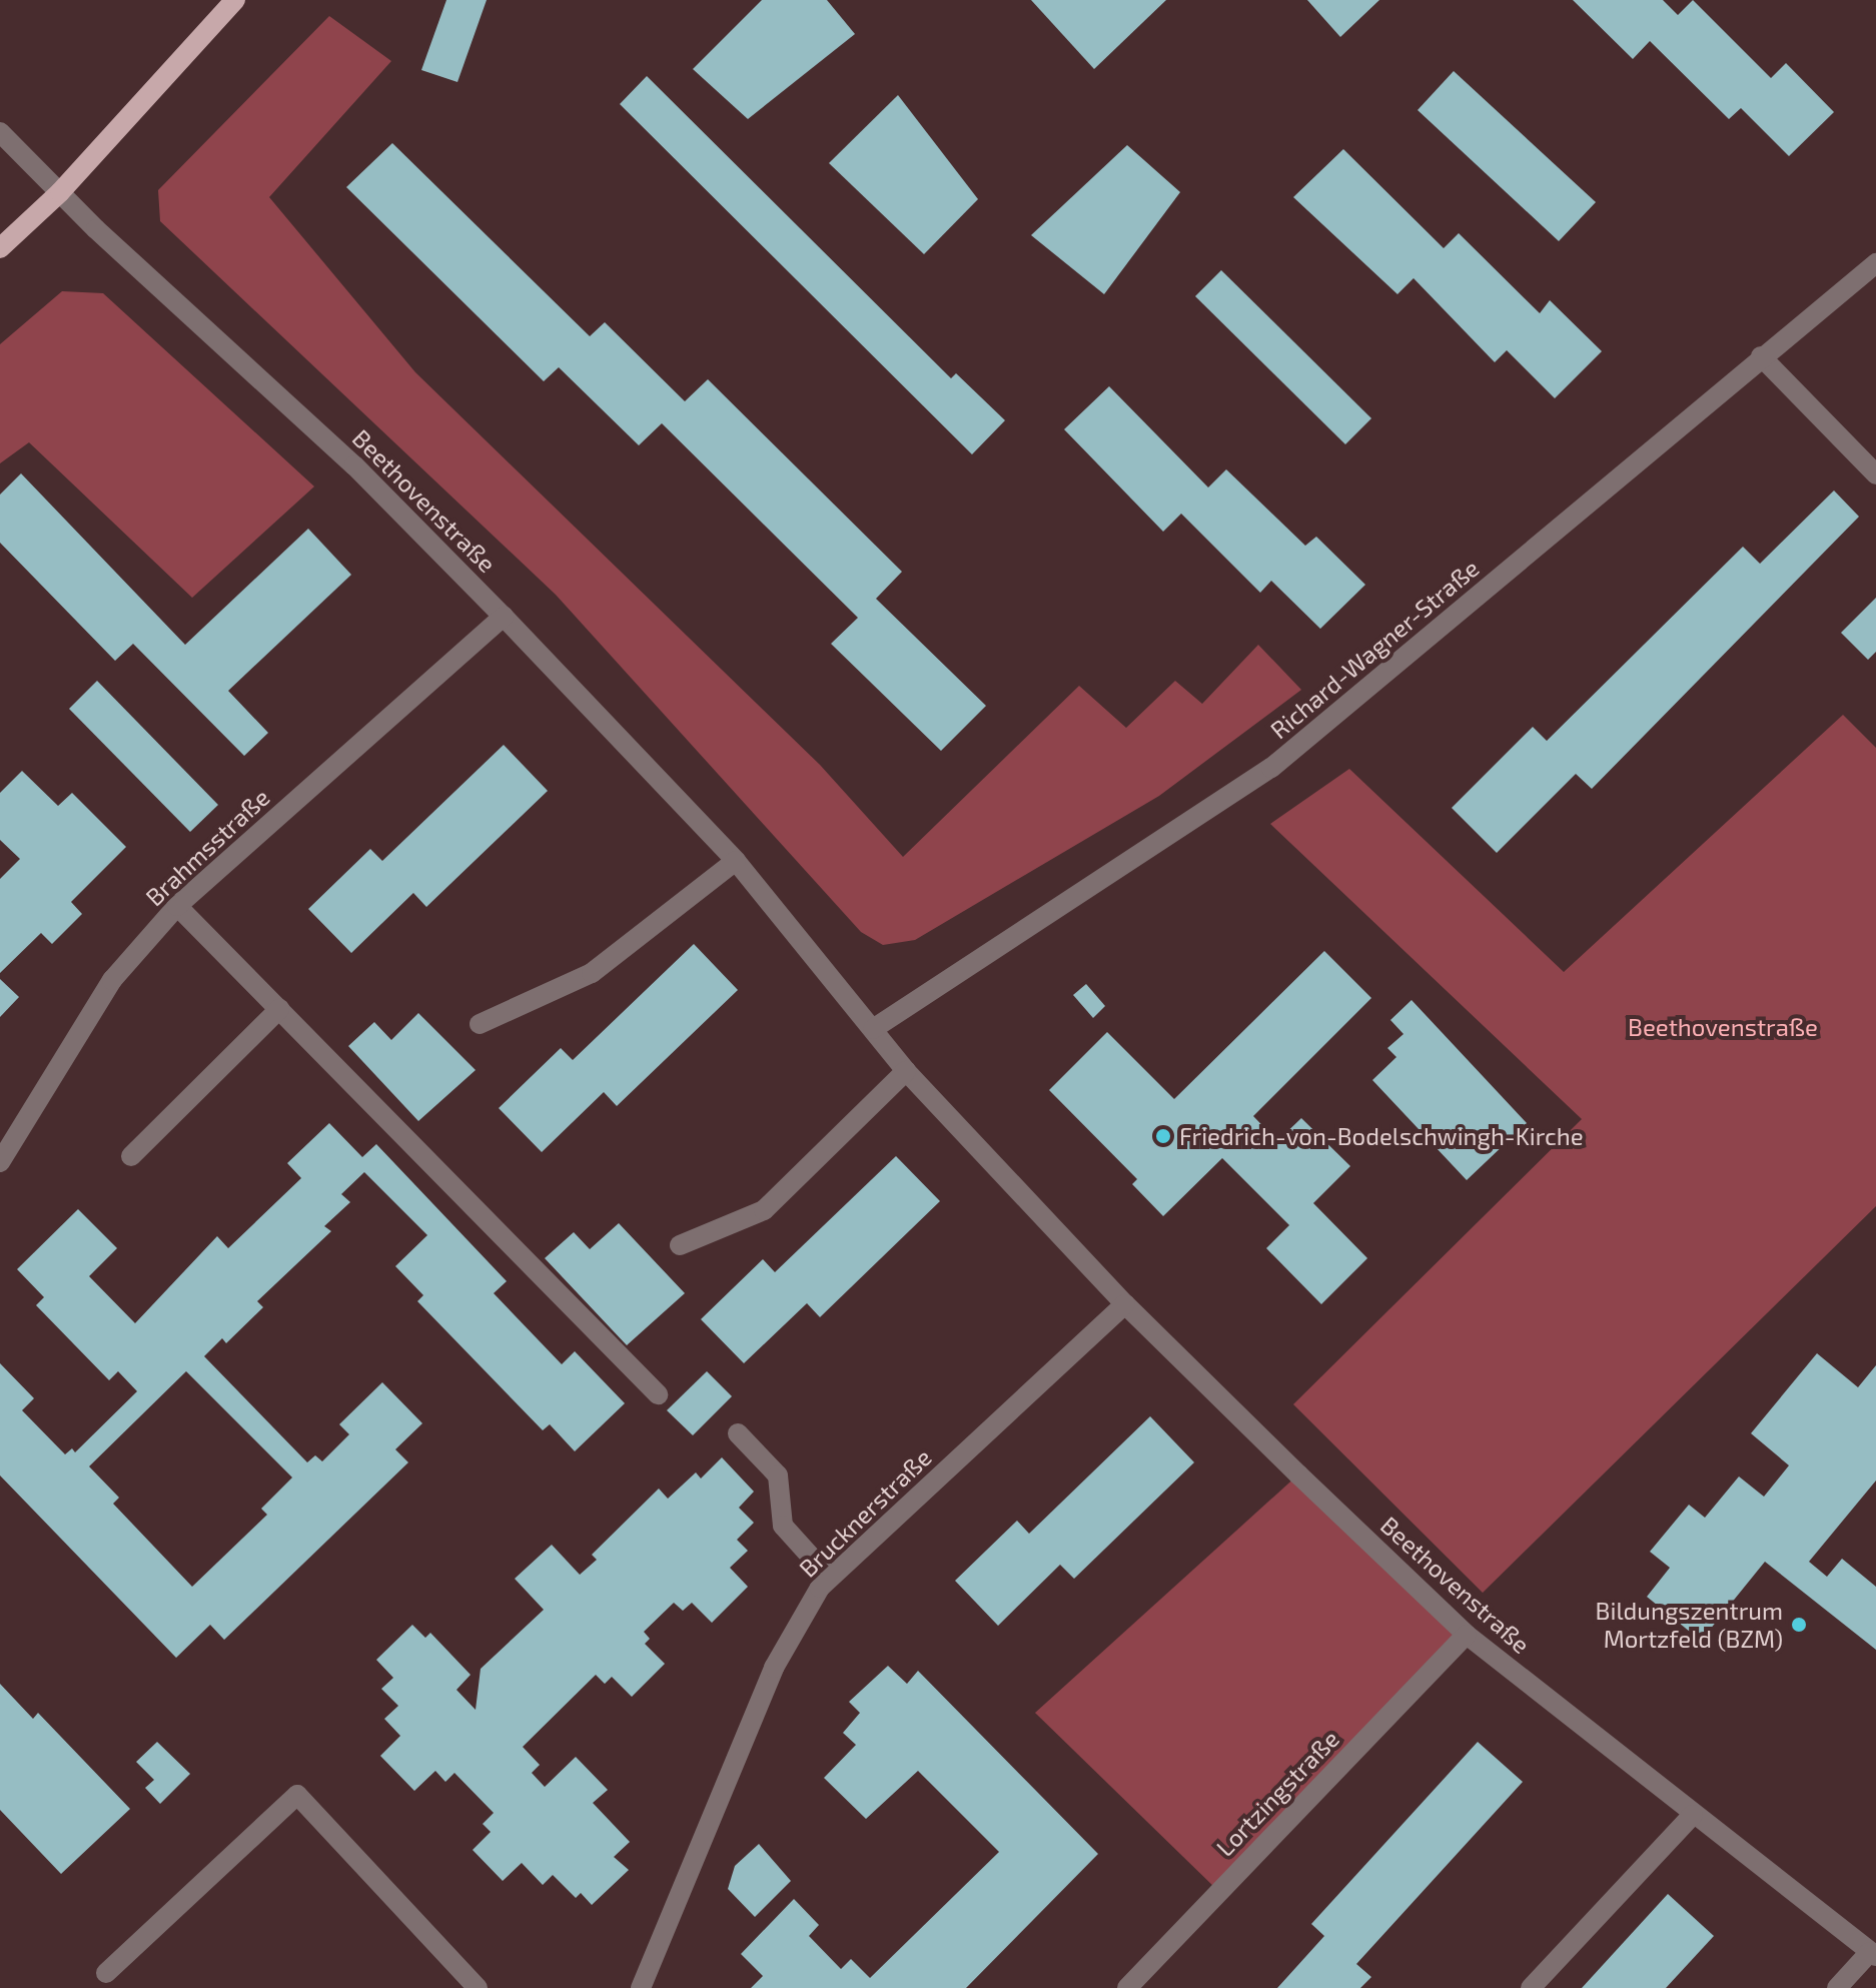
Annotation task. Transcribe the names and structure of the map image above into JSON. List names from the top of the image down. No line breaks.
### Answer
{"streets":{"street":["Beethovenstraße","Richard-Wagner-Straße","Brahmsstraße","Brucknerstraße","Lortzingstraße"]},"crossings":[["Beethovenstraße","Richard-Wagner-Straße"],["Beethovenstraße","Brahmsstraße"],["Beethovenstraße","Brucknerstraße"],["Beethovenstraße","Lortzingstraße"]],"parks":["Beethovenstraße"],"places":["Friedrich-von-Bodelschwingh-Kirche","Bildungszentrum Mortzfeld (BZM)"]}
